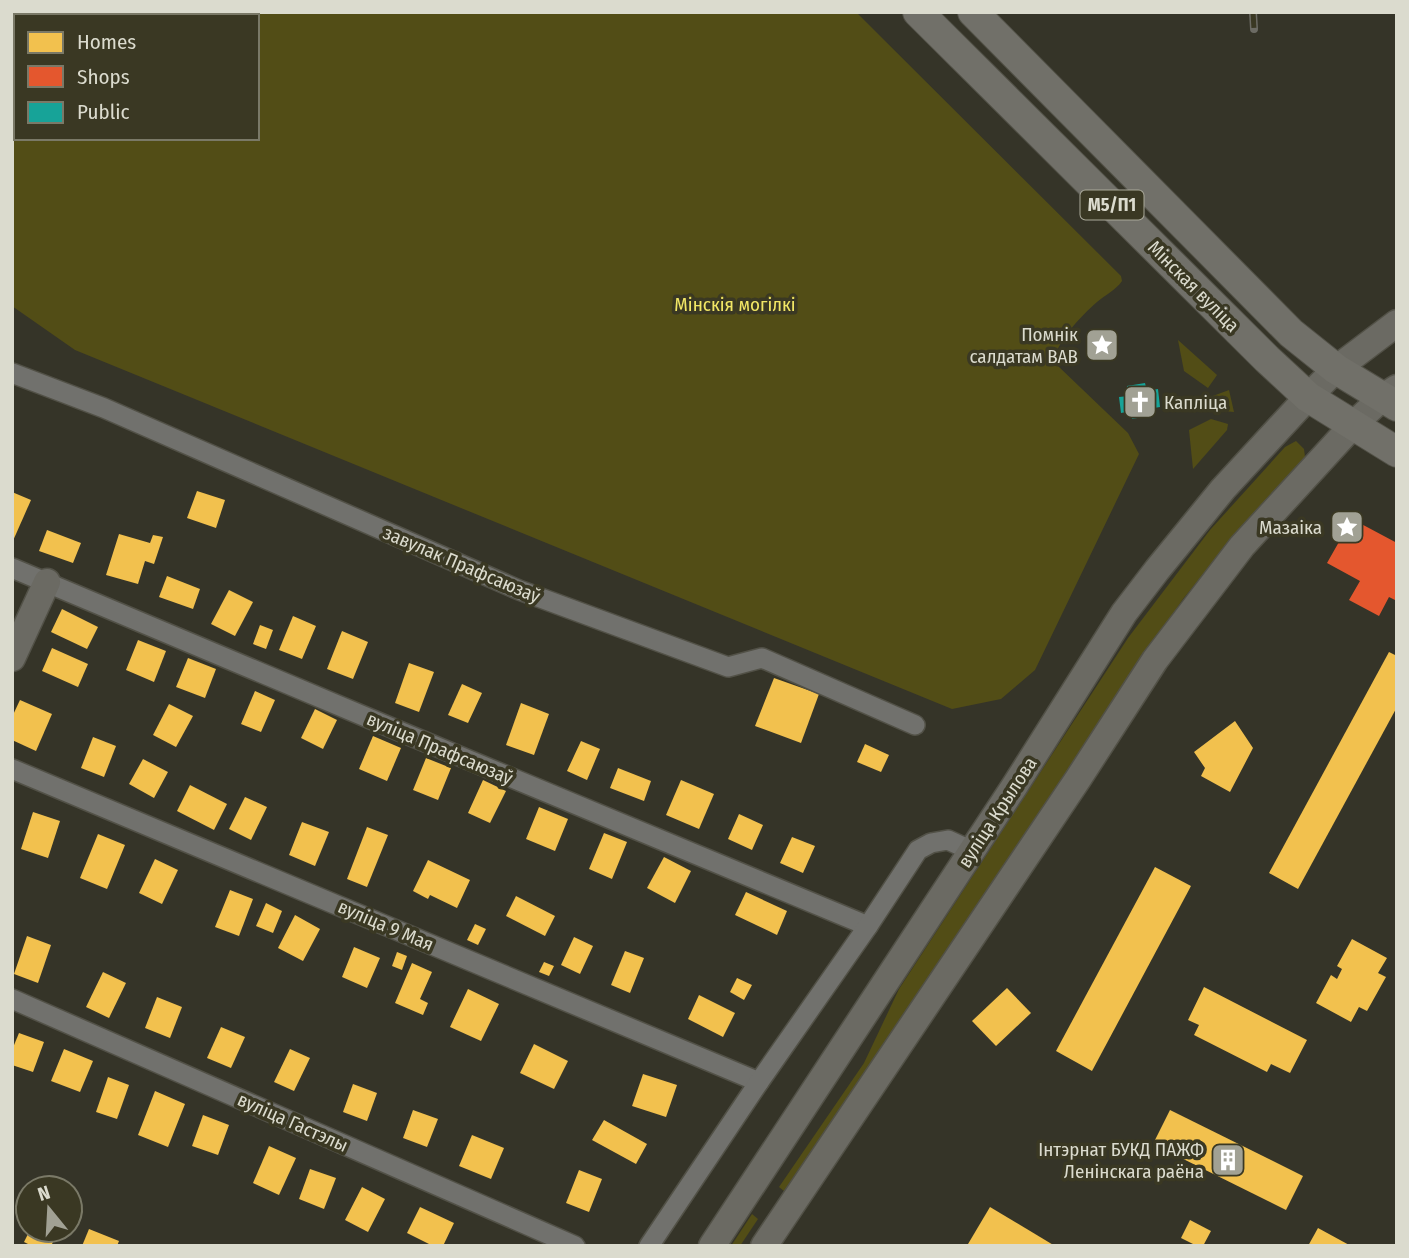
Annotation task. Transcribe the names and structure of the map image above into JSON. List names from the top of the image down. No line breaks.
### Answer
{"streets":{"main road":["М5/П1","Мінская вуліца","вуліца Крылова"],"street":["завулак Прафсаюзаў","вуліца Прафсаюзаў","вуліца 9 Мая","вуліца Гастэлы"]},"crossings":[["Мінская вуліца","вуліца Крылова"]],"parks":["Мінскія могілкі"],"places":{"place":["Помнік салдатам ВАВ","Мазаіка"],"church":["Капліца"],"building":["Інтэрнат БУКД ПАЖФ Ленінскага раёна"]},"legend":["Homes","Shops","Public"],"north":"top"}
